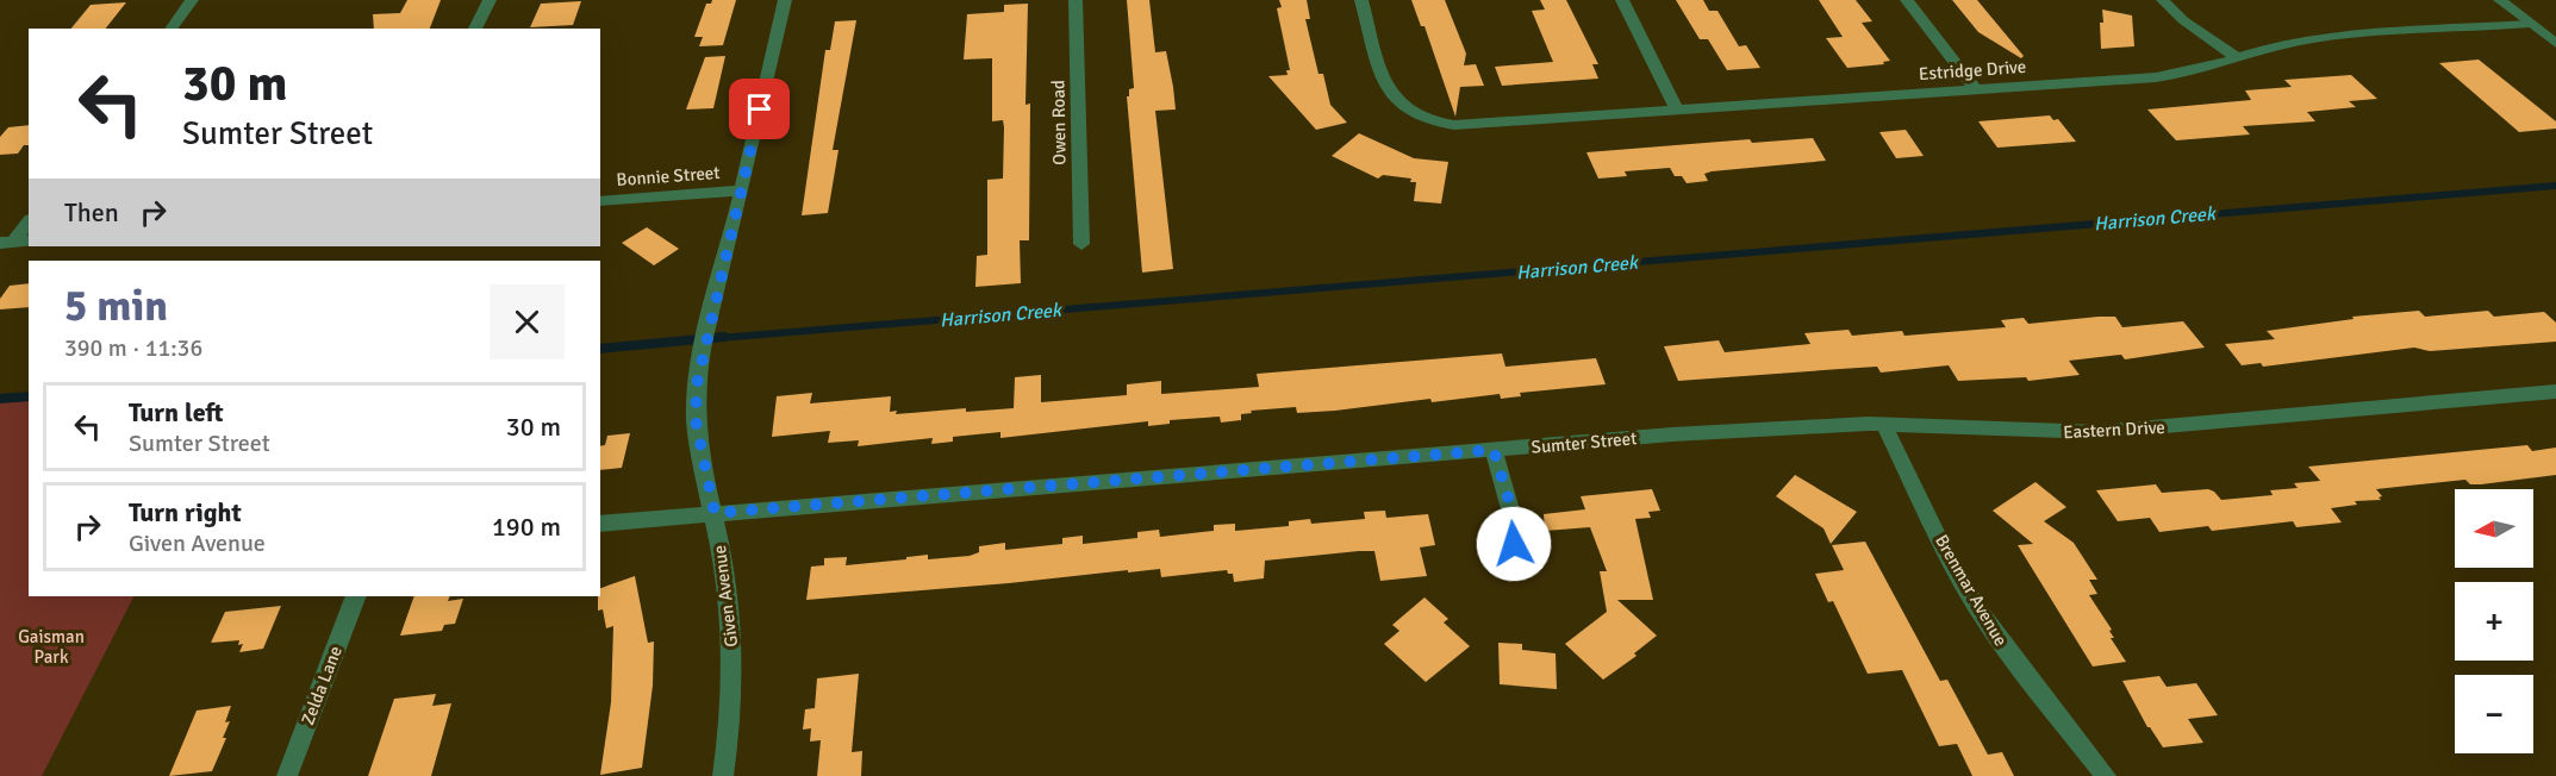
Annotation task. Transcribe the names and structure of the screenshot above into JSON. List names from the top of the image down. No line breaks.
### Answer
{"streets":{"street":["Estridge Drive","Owen Road","Bonnie Street","Eastern Drive","Sumter Street","Brenmar Avenue","Given Avenue","Zelda Lane"]},"crossings":[["Bonnie Street","Given Avenue"],["Eastern Drive","Sumter Street"],["Eastern Drive","Brenmar Avenue"],["Sumter Street","Given Avenue"]],"water":["Harrison Creek"],"parks":["Gaisman Park"],"north":"left","page":{"turn":["30 m","Sumter Street"],"then":"Then","heading":["5 min","390 m · 11:36"],"list":[{"name":"Turn left","note":"Sumter Street","value":"30 m"},{"name":"Turn right","note":"Given Avenue","value":"190 m"}],"map_buttons":["+","−"]}}
